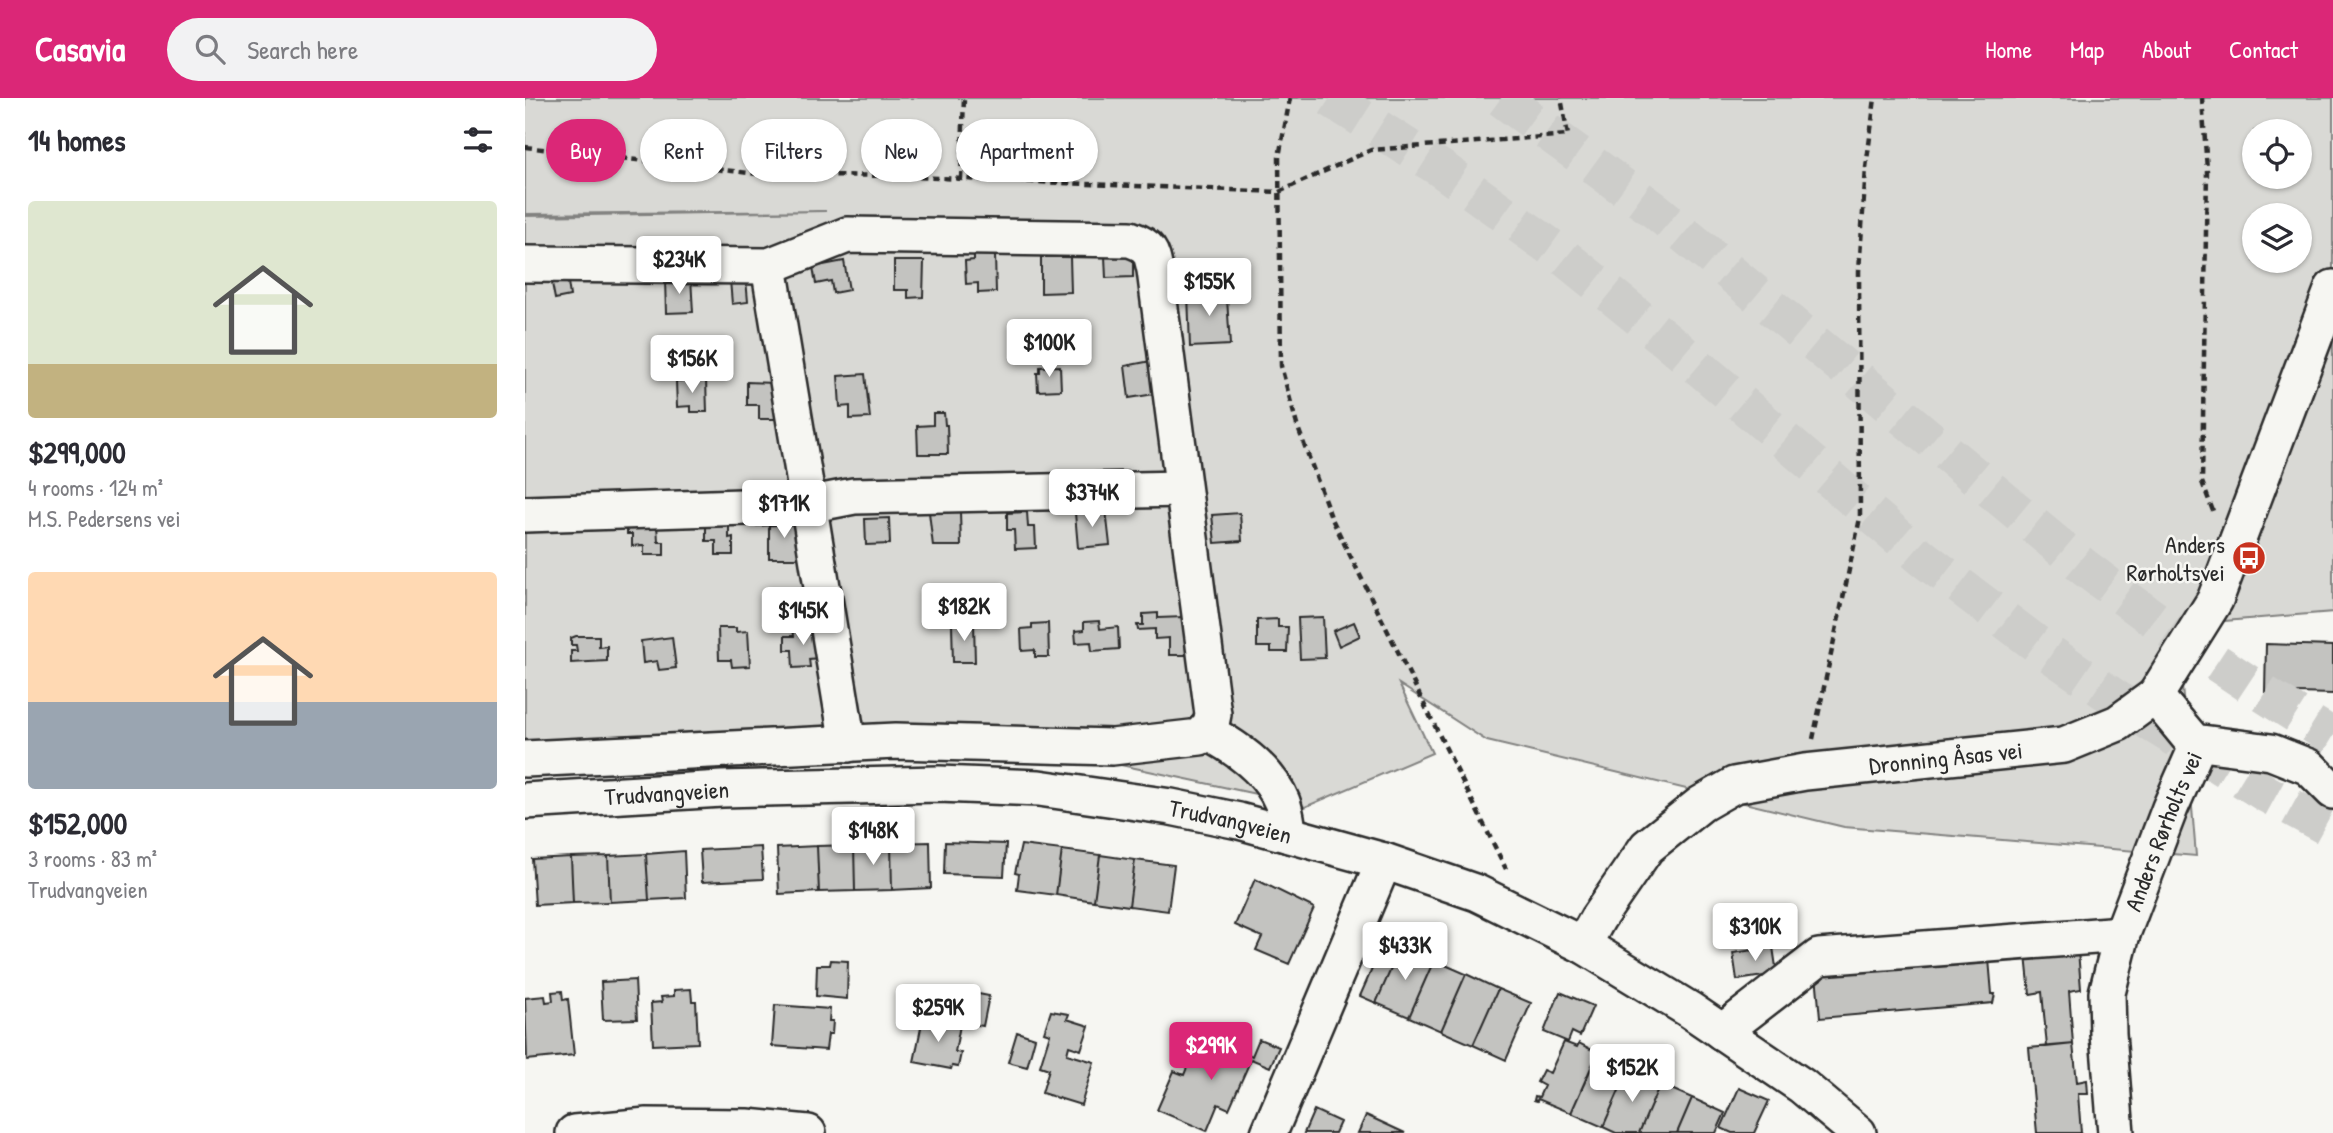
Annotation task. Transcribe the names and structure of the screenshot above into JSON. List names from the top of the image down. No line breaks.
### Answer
{"streets":{"street":["Dronning Åsas vei","Trudvangveien","Anders Rørholts vei"]},"crossings":[["Dronning Åsas vei","Trudvangveien"],["Dronning Åsas vei","Anders Rørholts vei"]],"places":{"bus stop":["Anders Rørholtsvei"]},"page":{"header":"Casavia","search":"Search here","nav":["Home","Map","About","Contact"],"heading":"14 homes","chip":["Buy","Rent","Filters","New","Apartment"],"list":[{"name":"$299,000","note":"4 rooms · 124 m² · M.S. Pedersens vei"},{"name":"$152,000","note":"3 rooms · 83 m² · Trudvangveien"}],"price":["$234K","$155K","$100K","$156K","$374K","$171K","$182K","$145K","$148K","$310K","$433K","$259K","$299K","$152K"]}}
